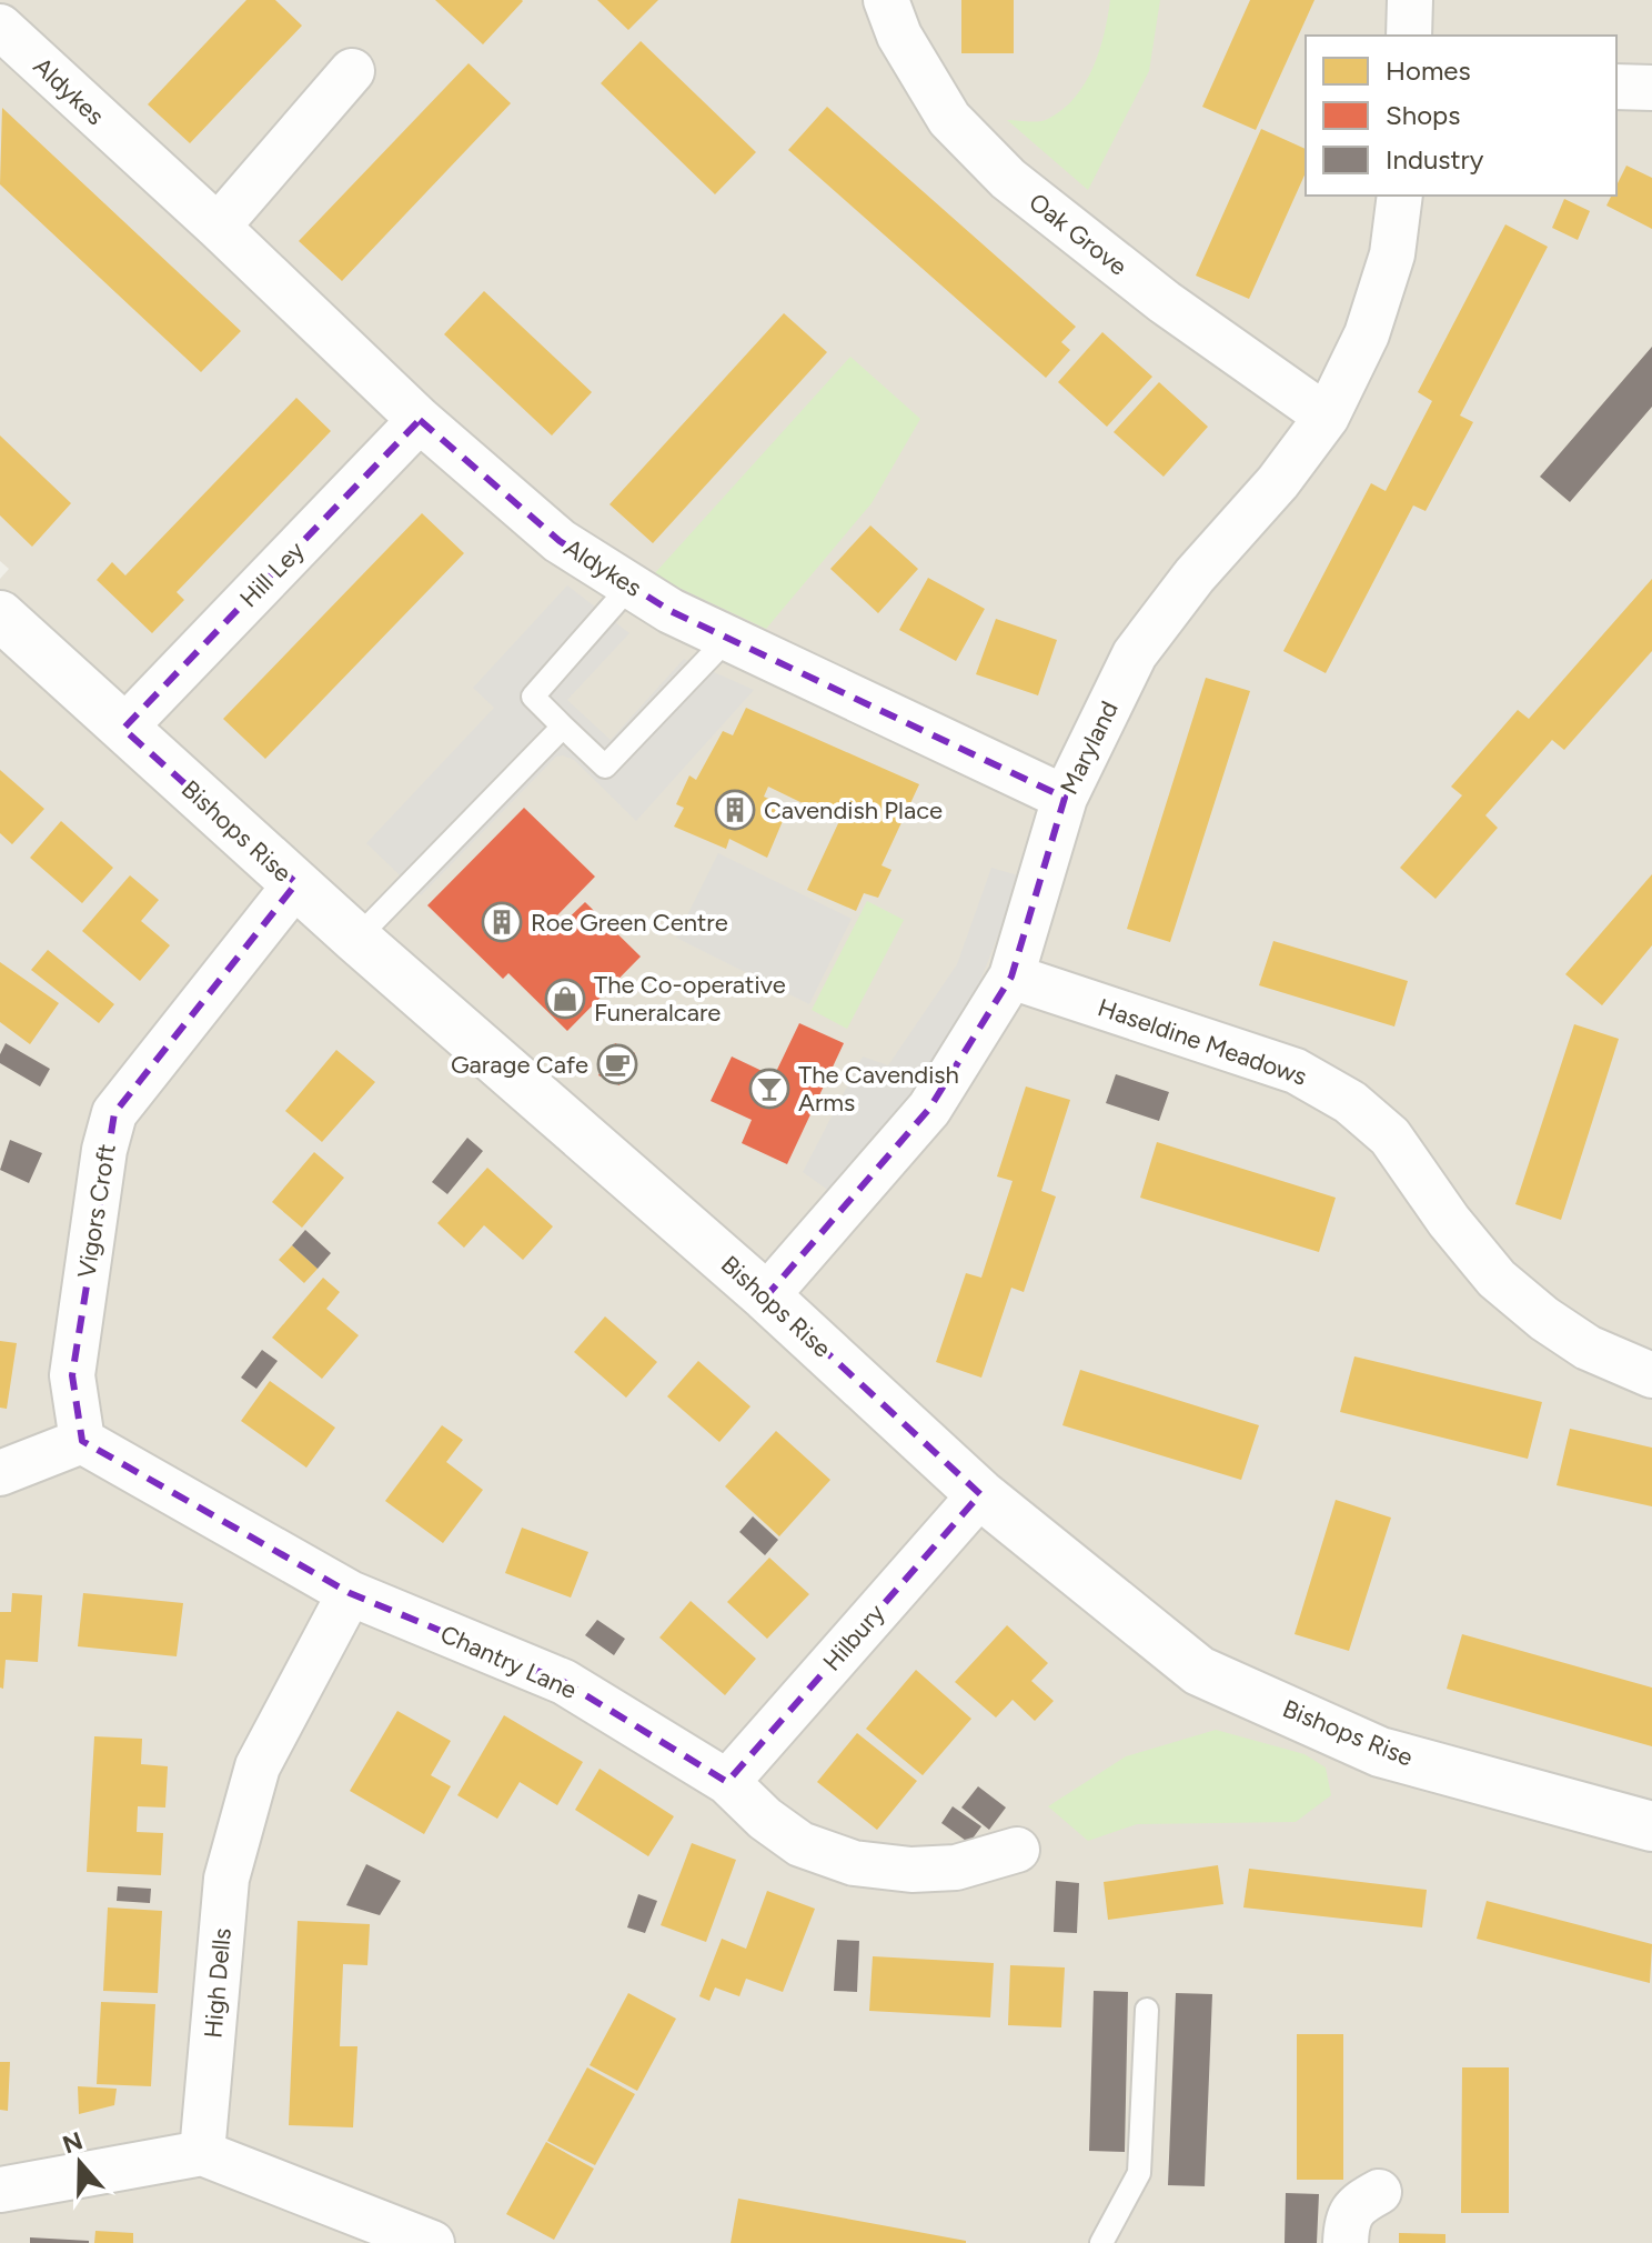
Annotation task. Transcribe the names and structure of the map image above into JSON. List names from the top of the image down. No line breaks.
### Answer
{"streets":{"street":["Aldykes","Oak Grove","Hill Ley","Maryland","Bishops Rise","Haseldine Meadows","Vigors Croft","Hilbury","Chantry Lane","High Dells"]},"crossings":[["Aldykes","Hill Ley"],["Aldykes","Maryland"],["Oak Grove","Maryland"],["Hill Ley","Bishops Rise"],["Maryland","Bishops Rise"],["Maryland","Haseldine Meadows"],["Bishops Rise","Vigors Croft"],["Bishops Rise","Hilbury"],["Vigors Croft","Chantry Lane"],["Hilbury","Chantry Lane"],["Chantry Lane","High Dells"]],"places":{"building":["Cavendish Place","Roe Green Centre"],"shop":["The Co-operative Funeralcare"],"cafe":["Garage Cafe"],"bar":["The Cavendish Arms"]},"legend":["Homes","Shops","Industry"],"north":"top"}
